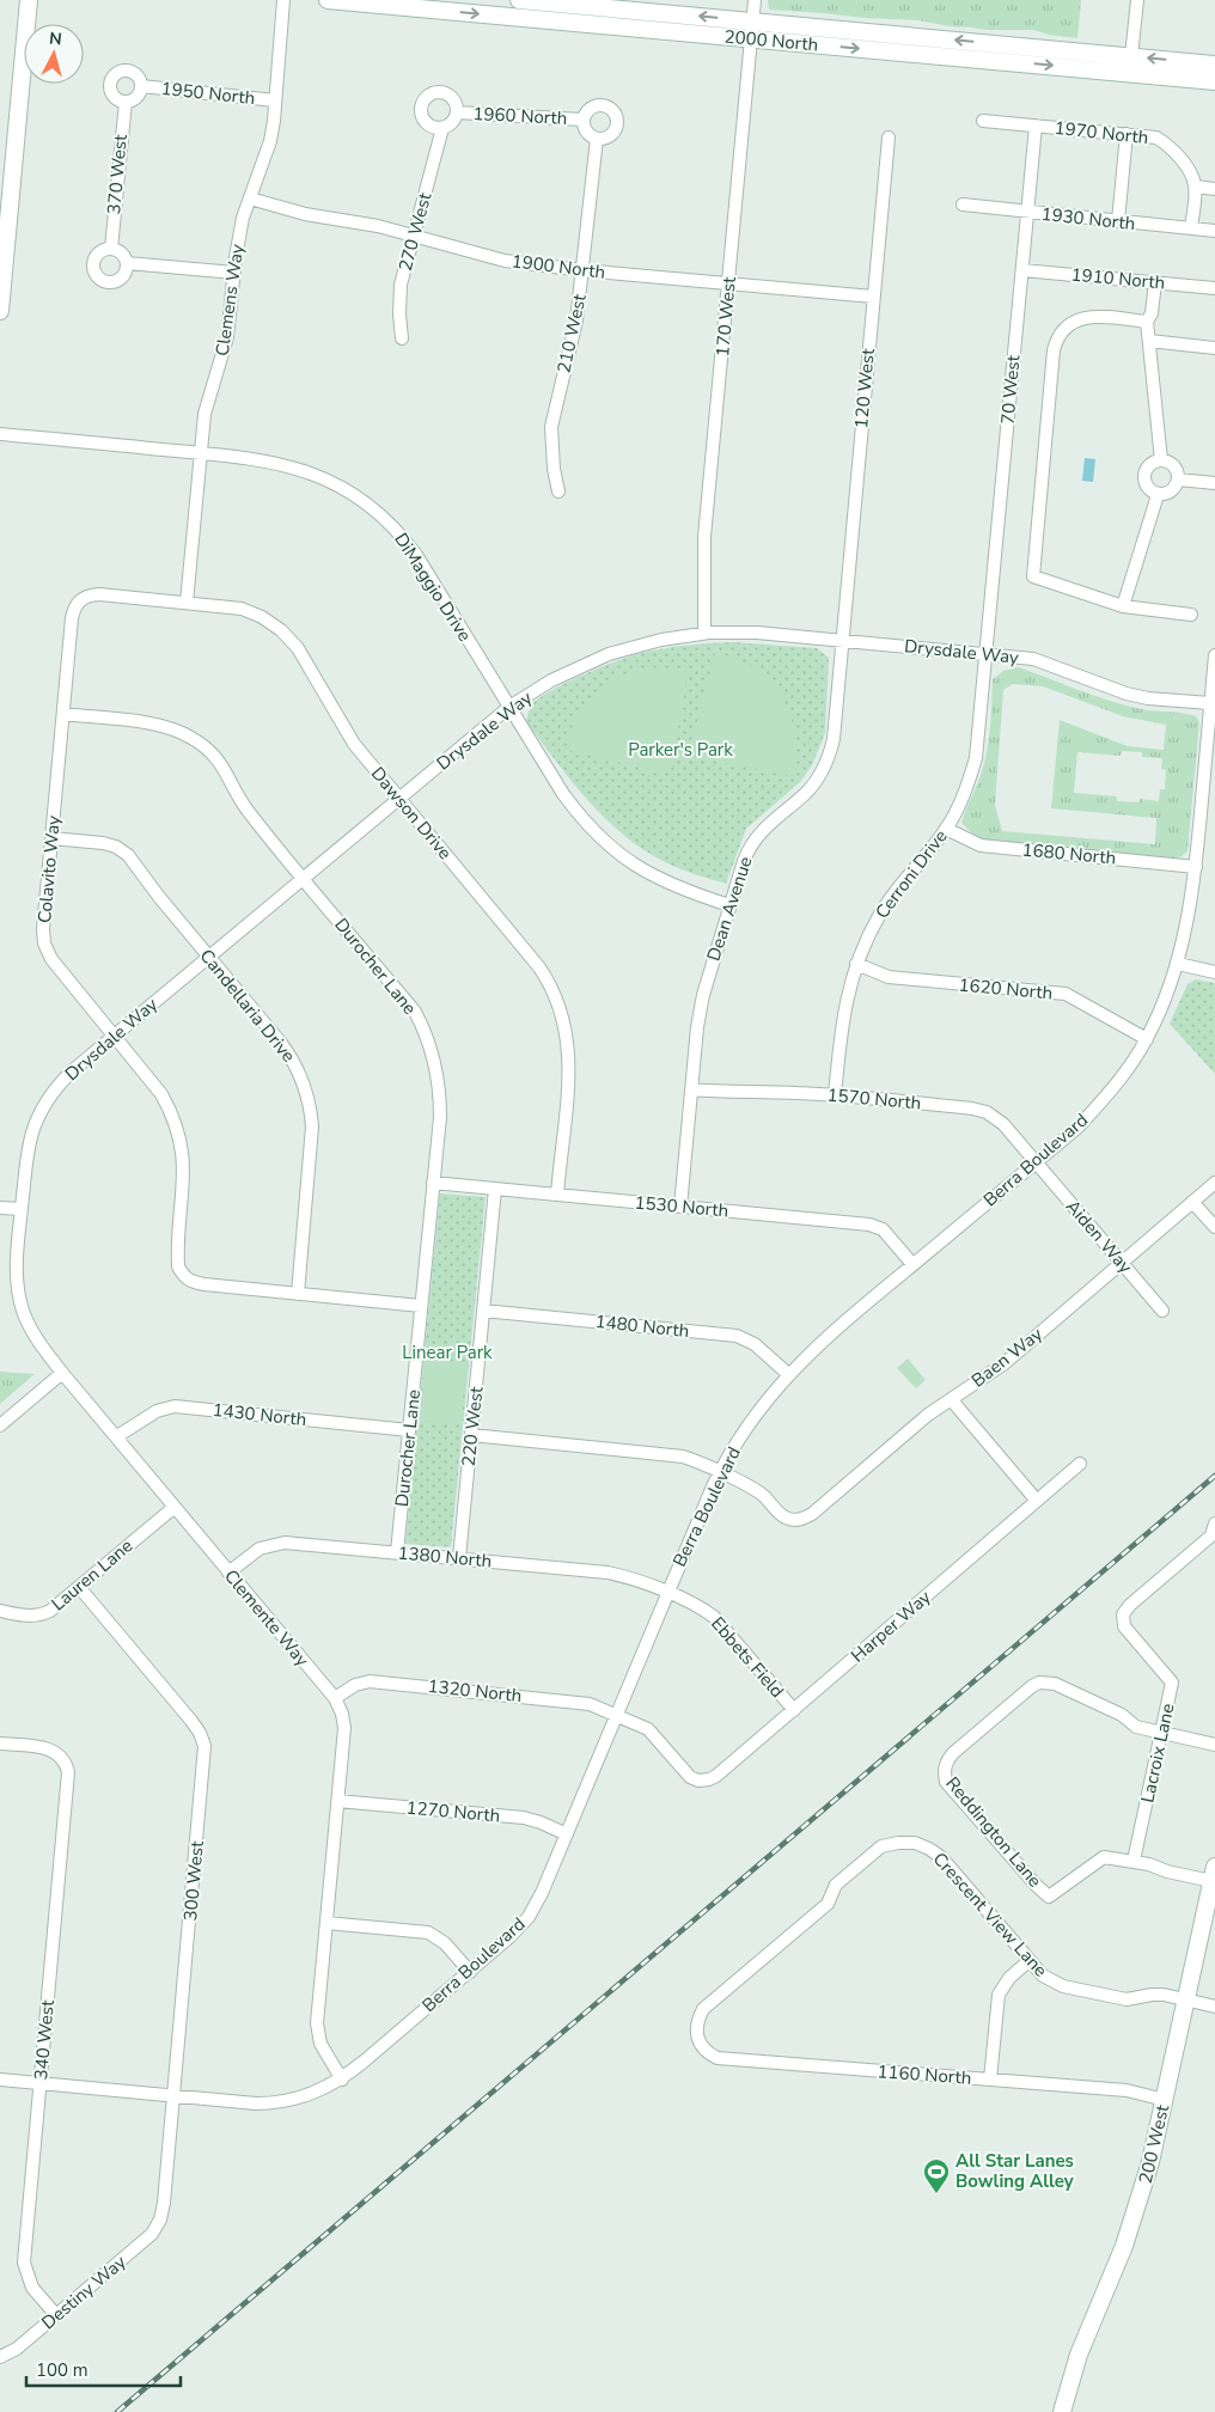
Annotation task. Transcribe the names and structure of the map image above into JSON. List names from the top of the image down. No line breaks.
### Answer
{"streets":{"street":["2000 North","1950 North","1960 North","1970 North","370 West","1930 North","270 West","1900 North","1910 North","Clemens Way","170 West","210 West","120 West","70 West","DiMaggio Drive","Drysdale Way","Dawson Drive","1680 North","Colavito Way","Cerroni Drive","Dean Avenue","Durocher Lane","1620 North","Candellaria Drive","1570 North","Berra Boulevard","1530 North","Aiden Way","1480 North","Baen Way","1430 North","220 West","1380 North","Lauren Lane","Clemente Way","Harper Way","Ebbets Field","1320 North","Lacroix Lane","1270 North","Reddington Lane","300 West","Crescent View Lane","340 West","1160 North","200 West","Destiny Way"]},"crossings":[["2000 North","170 West"],["1950 North","370 West"],["1950 North","Clemens Way"],["1960 North","270 West"],["1960 North","210 West"],["1970 North","70 West"],["1930 North","70 West"],["270 West","1900 North"],["1900 North","Clemens Way"],["1900 North","170 West"],["1900 North","210 West"],["1900 North","120 West"],["1910 North","70 West"],["Clemens Way","DiMaggio Drive"],["Clemens Way","Dawson Drive"],["170 West","Drysdale Way"],["120 West","Drysdale Way"],["120 West","Dean Avenue"],["70 West","Drysdale Way"],["70 West","Cerroni Drive"],["DiMaggio Drive","Drysdale Way"],["DiMaggio Drive","Dean Avenue"],["Drysdale Way","Dawson Drive"],["Drysdale Way","Colavito Way"],["Drysdale Way","Cerroni Drive"],["Drysdale Way","Dean Avenue"],["Drysdale Way","Durocher Lane"],["Drysdale Way","Candellaria Drive"],["Drysdale Way","Berra Boulevard"],["Drysdale Way","Clemente Way"],["Dawson Drive","Colavito Way"],["Dawson Drive","1530 North"],["1680 North","Cerroni Drive"],["1680 North","Berra Boulevard"],["Colavito Way","Durocher Lane"],["Colavito Way","Candellaria Drive"],["Cerroni Drive","1620 North"],["Cerroni Drive","1570 North"],["Dean Avenue","1570 North"],["Dean Avenue","1530 North"],["Durocher Lane","1530 North"],["Durocher Lane","1430 North"],["Durocher Lane","1380 North"],["1620 North","Berra Boulevard"],["1570 North","Berra Boulevard"],["1570 North","Aiden Way"],["Berra Boulevard","1530 North"],["Berra Boulevard","Aiden Way"],["Berra Boulevard","1480 North"],["Berra Boulevard","Baen Way"],["Berra Boulevard","1380 North"],["Berra Boulevard","Clemente Way"],["Berra Boulevard","Ebbets Field"],["Berra Boulevard","1320 North"],["Berra Boulevard","1270 North"],["Berra Boulevard","300 West"],["Berra Boulevard","340 West"],["1530 North","220 West"],["Aiden Way","Baen Way"],["1480 North","220 West"],["1430 North","Clemente Way"],["220 West","1380 North"],["1380 North","Clemente Way"],["1380 North","Ebbets Field"],["Lauren Lane","Clemente Way"],["Lauren Lane","300 West"],["Clemente Way","1320 North"],["Clemente Way","1270 North"],["Harper Way","Ebbets Field"],["Harper Way","1320 North"],["Lacroix Lane","Reddington Lane"],["Reddington Lane","200 West"],["300 West","Destiny Way"],["Crescent View Lane","1160 North"],["Crescent View Lane","200 West"],["340 West","Destiny Way"],["1160 North","200 West"]],"parks":["Parker's Park","Linear Park"],"places":{"sports":["All Star Lanes Bowling Alley"]},"scale_bar":"100 m","north":"top"}
